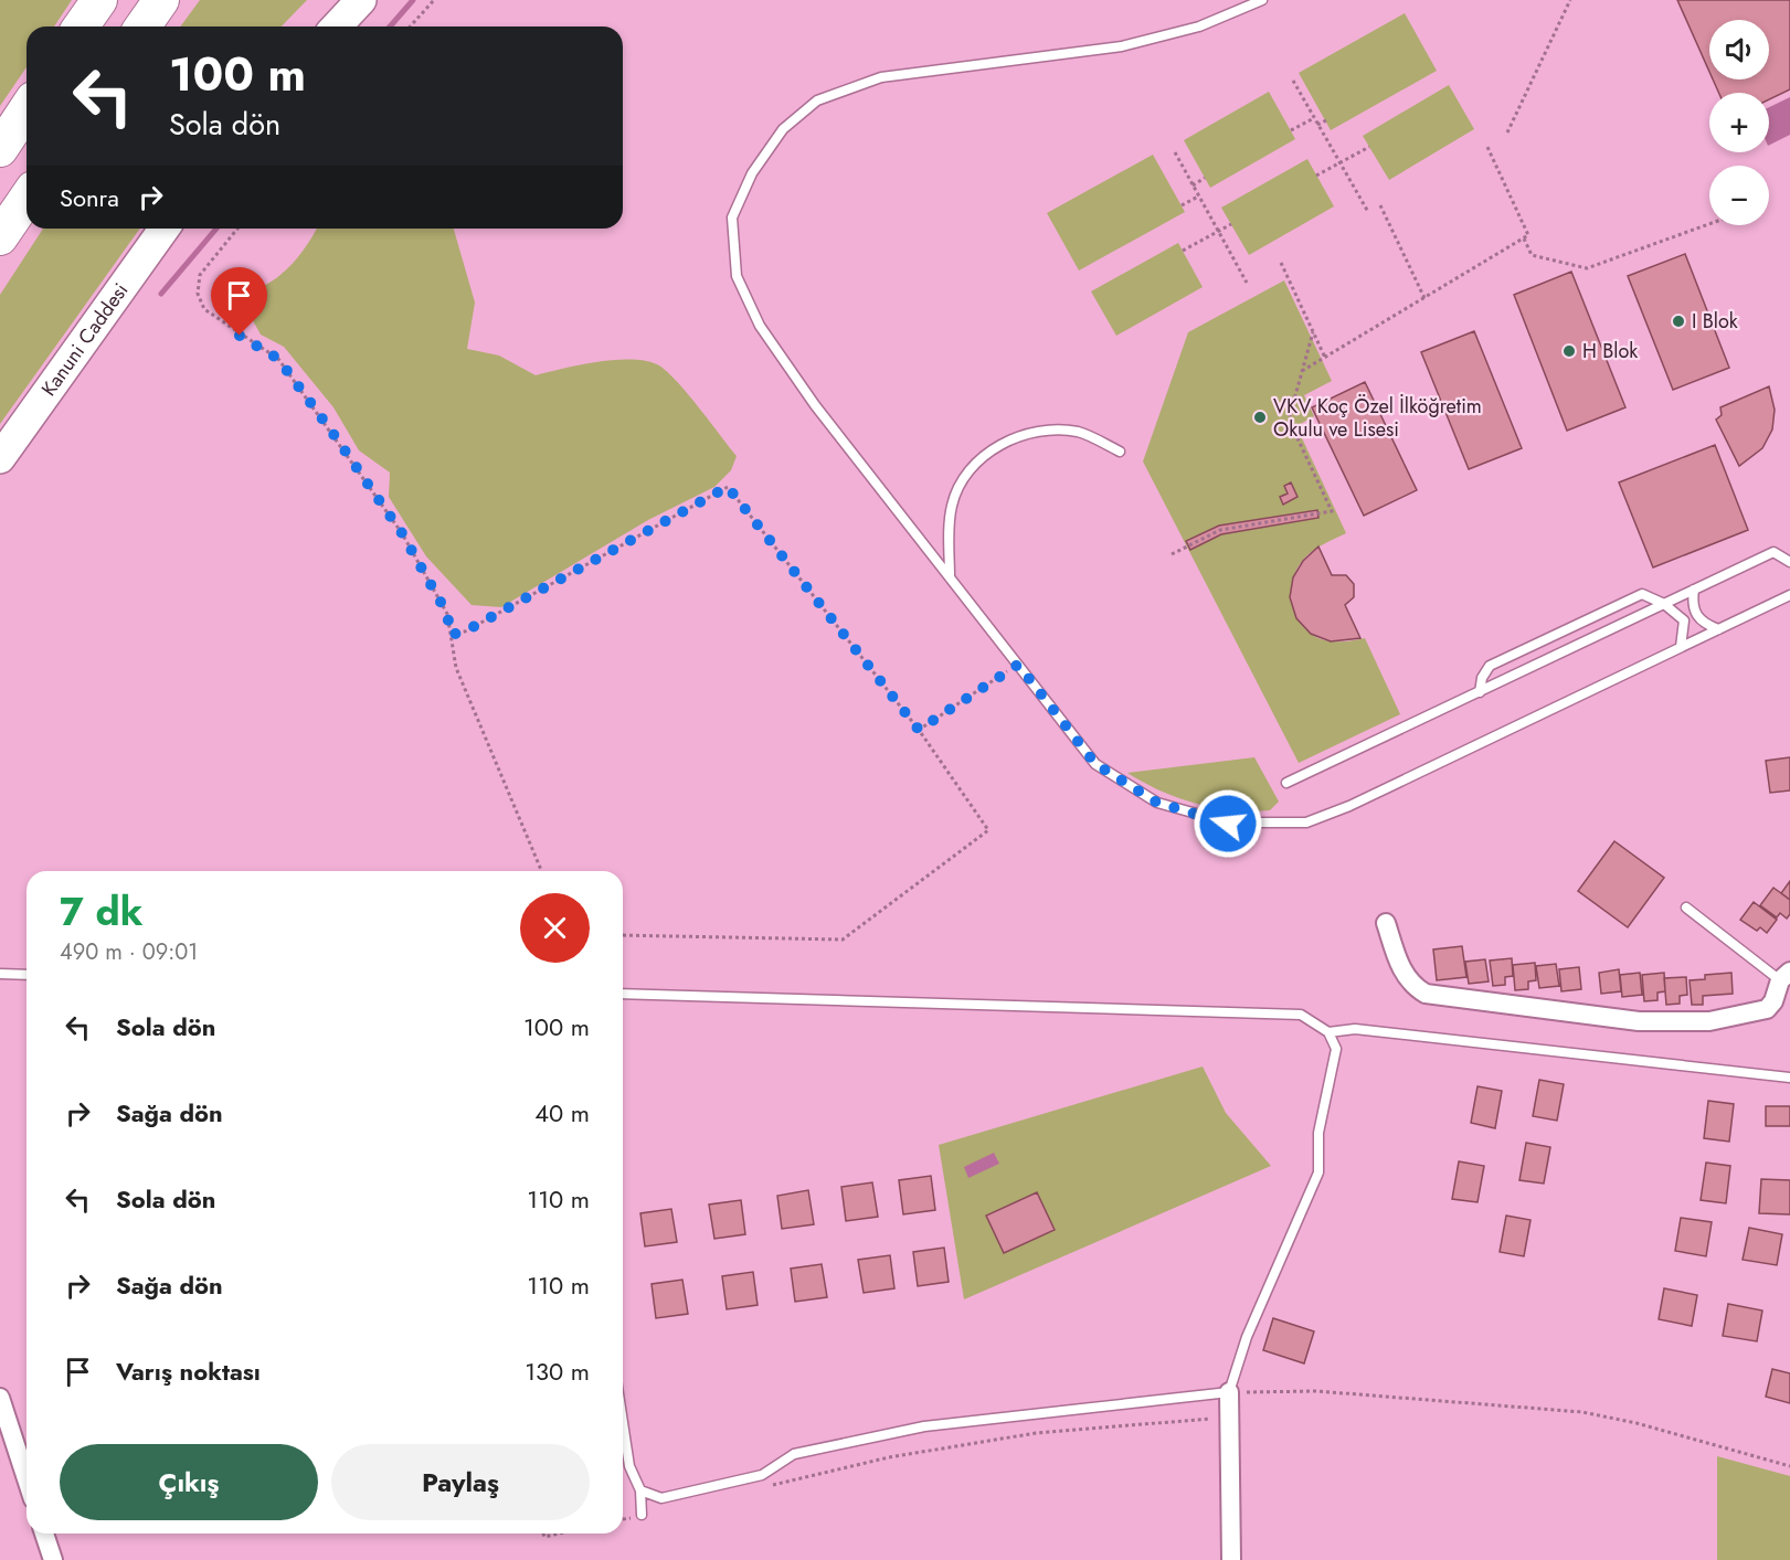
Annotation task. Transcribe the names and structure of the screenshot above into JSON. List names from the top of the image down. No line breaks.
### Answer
{"streets":{"main road":["Kanuni Caddesi"]},"places":["I Blok","H Blok","VKV Koç Özel İlköğretim Okulu ve Lisesi"],"page":{"map_buttons":["+","−"],"turn":["100 m","Sola dön"],"then":"Sonra","heading":["7 dk","490 m · 09:01"],"list":[{"name":"Sola dön","value":"100 m"},{"name":"Sağa dön","value":"40 m"},{"name":"Sola dön","value":"110 m"},{"name":"Sağa dön","value":"110 m"},{"name":"Varış noktası","value":"130 m"}],"buttons":["Çıkış","Paylaş"]}}
